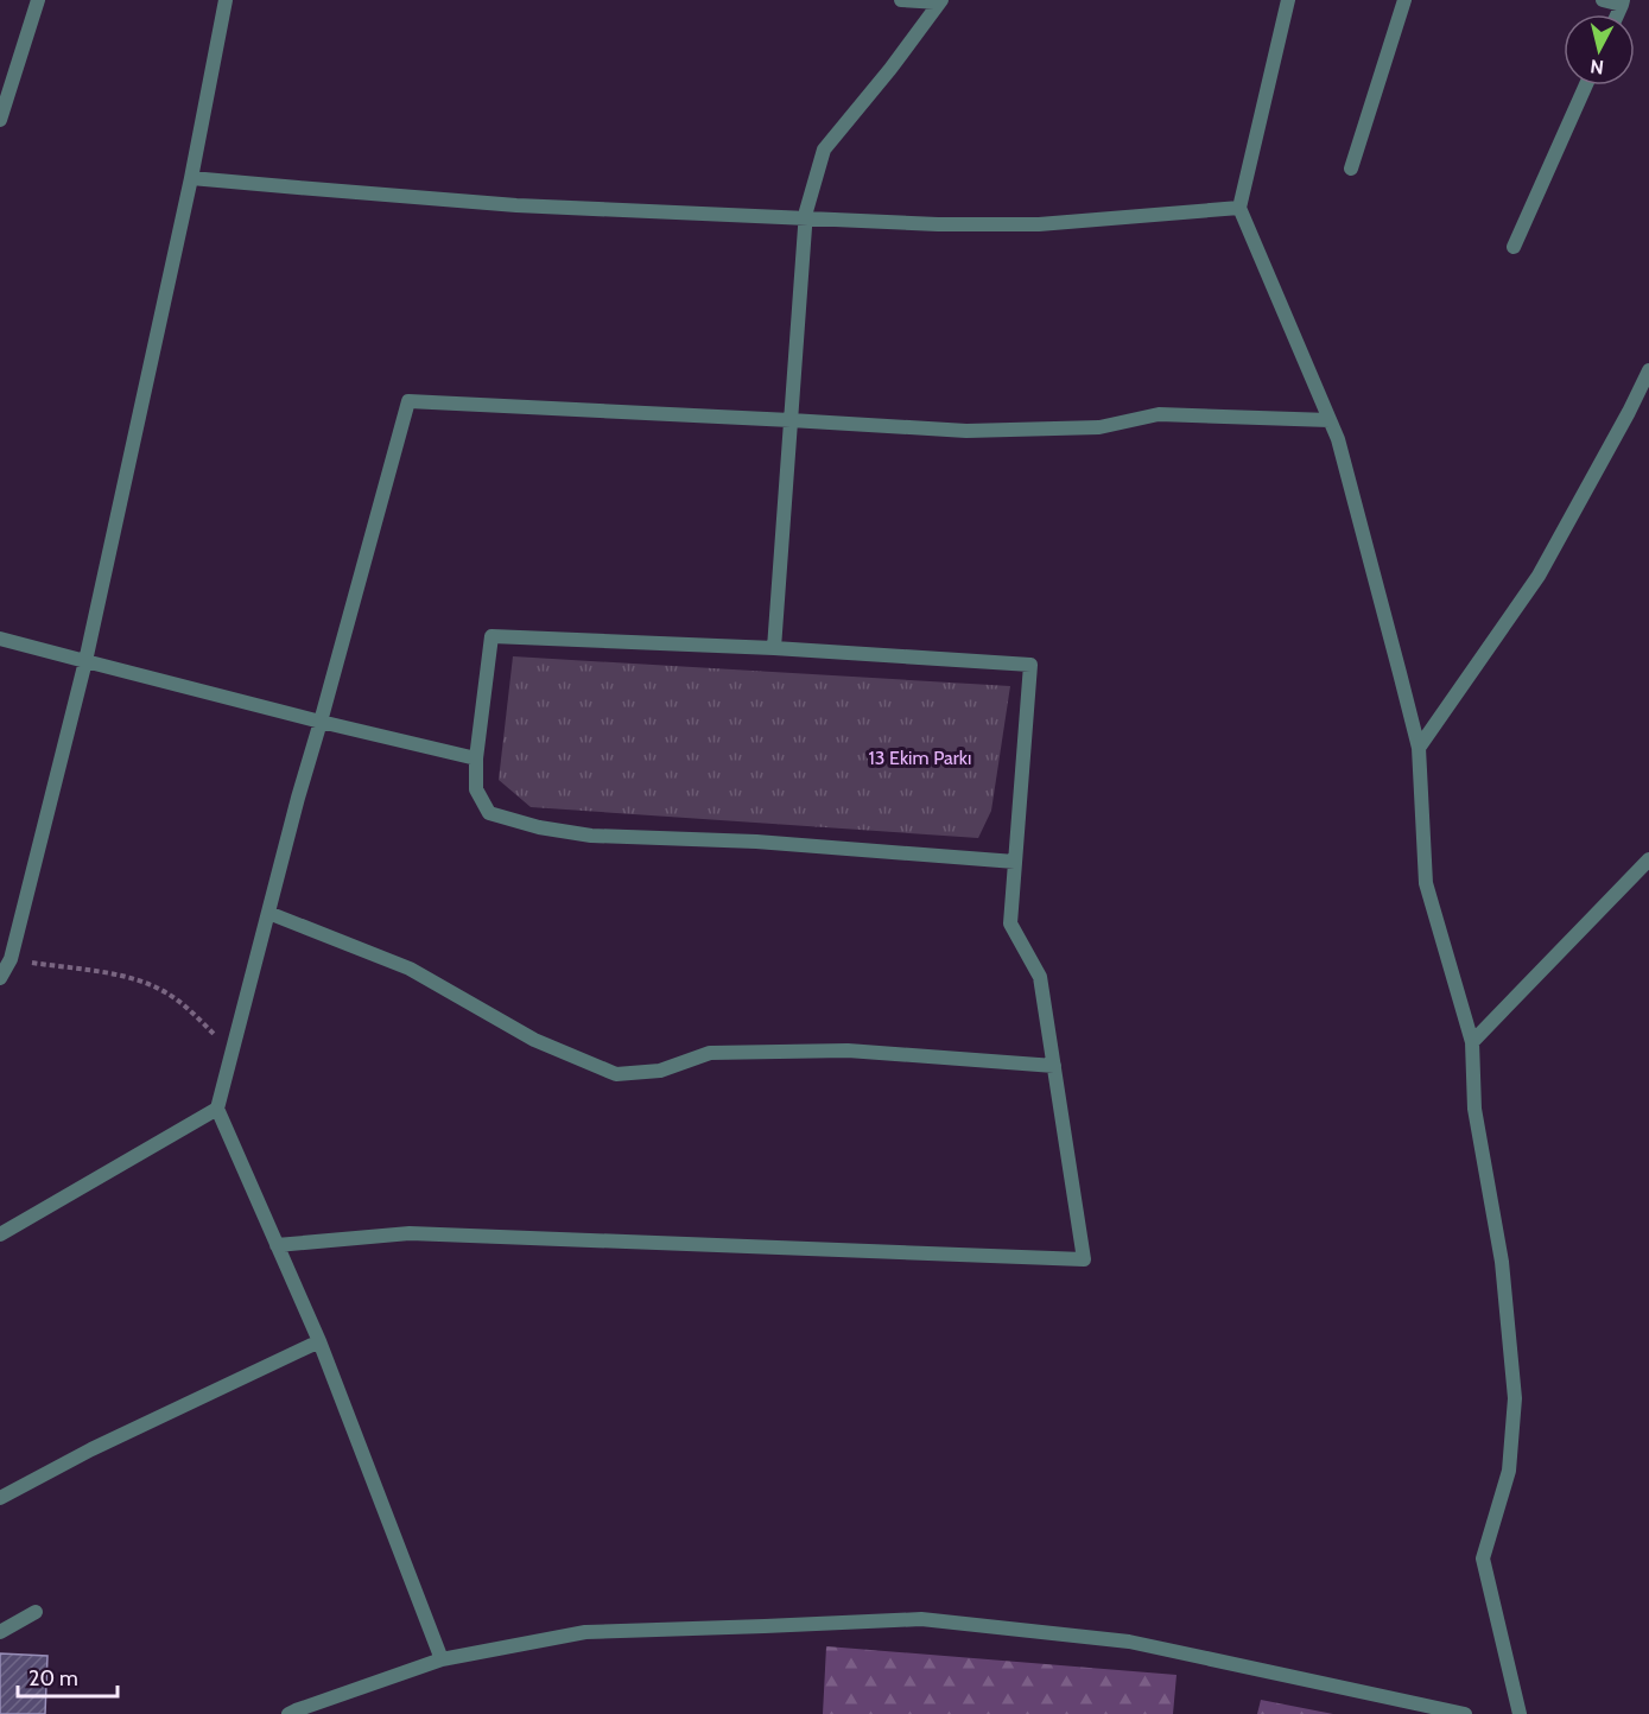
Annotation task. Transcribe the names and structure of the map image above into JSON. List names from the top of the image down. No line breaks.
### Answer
{"parks":["13 Ekim Parkı"],"scale_bar":"20 m","north":"bottom"}
